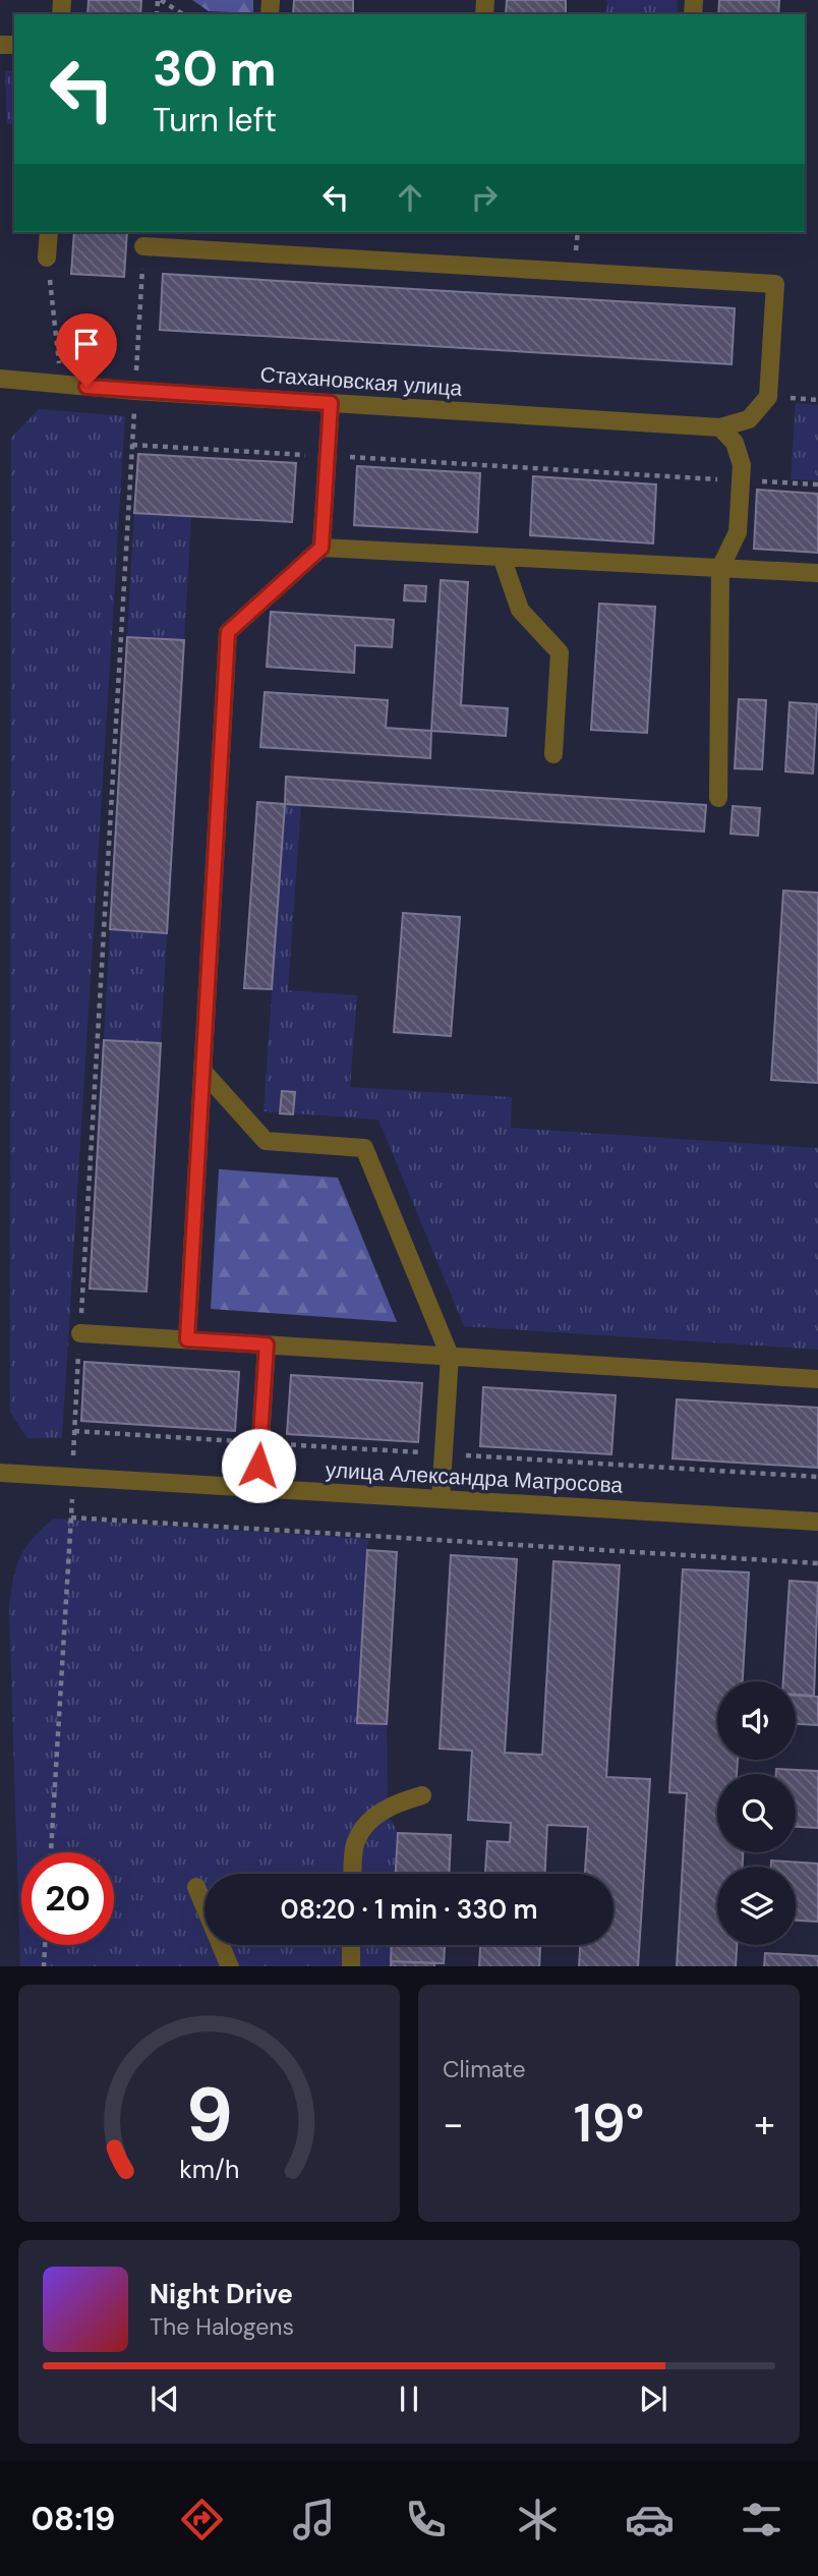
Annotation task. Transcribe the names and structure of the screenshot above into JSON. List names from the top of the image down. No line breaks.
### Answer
{"streets":{"street":["Стахановская улица","улица Александра Матросова"]},"page":{"turn":["30 m","Turn left"],"limit":"20","trip":"08:20 · 1 min · 330 m","tile":"Climate","heat":["−","19°","+"],"song":["Night Drive","The Halogens"],"tabs":"08:19","gauge":["9","km/h"]}}
